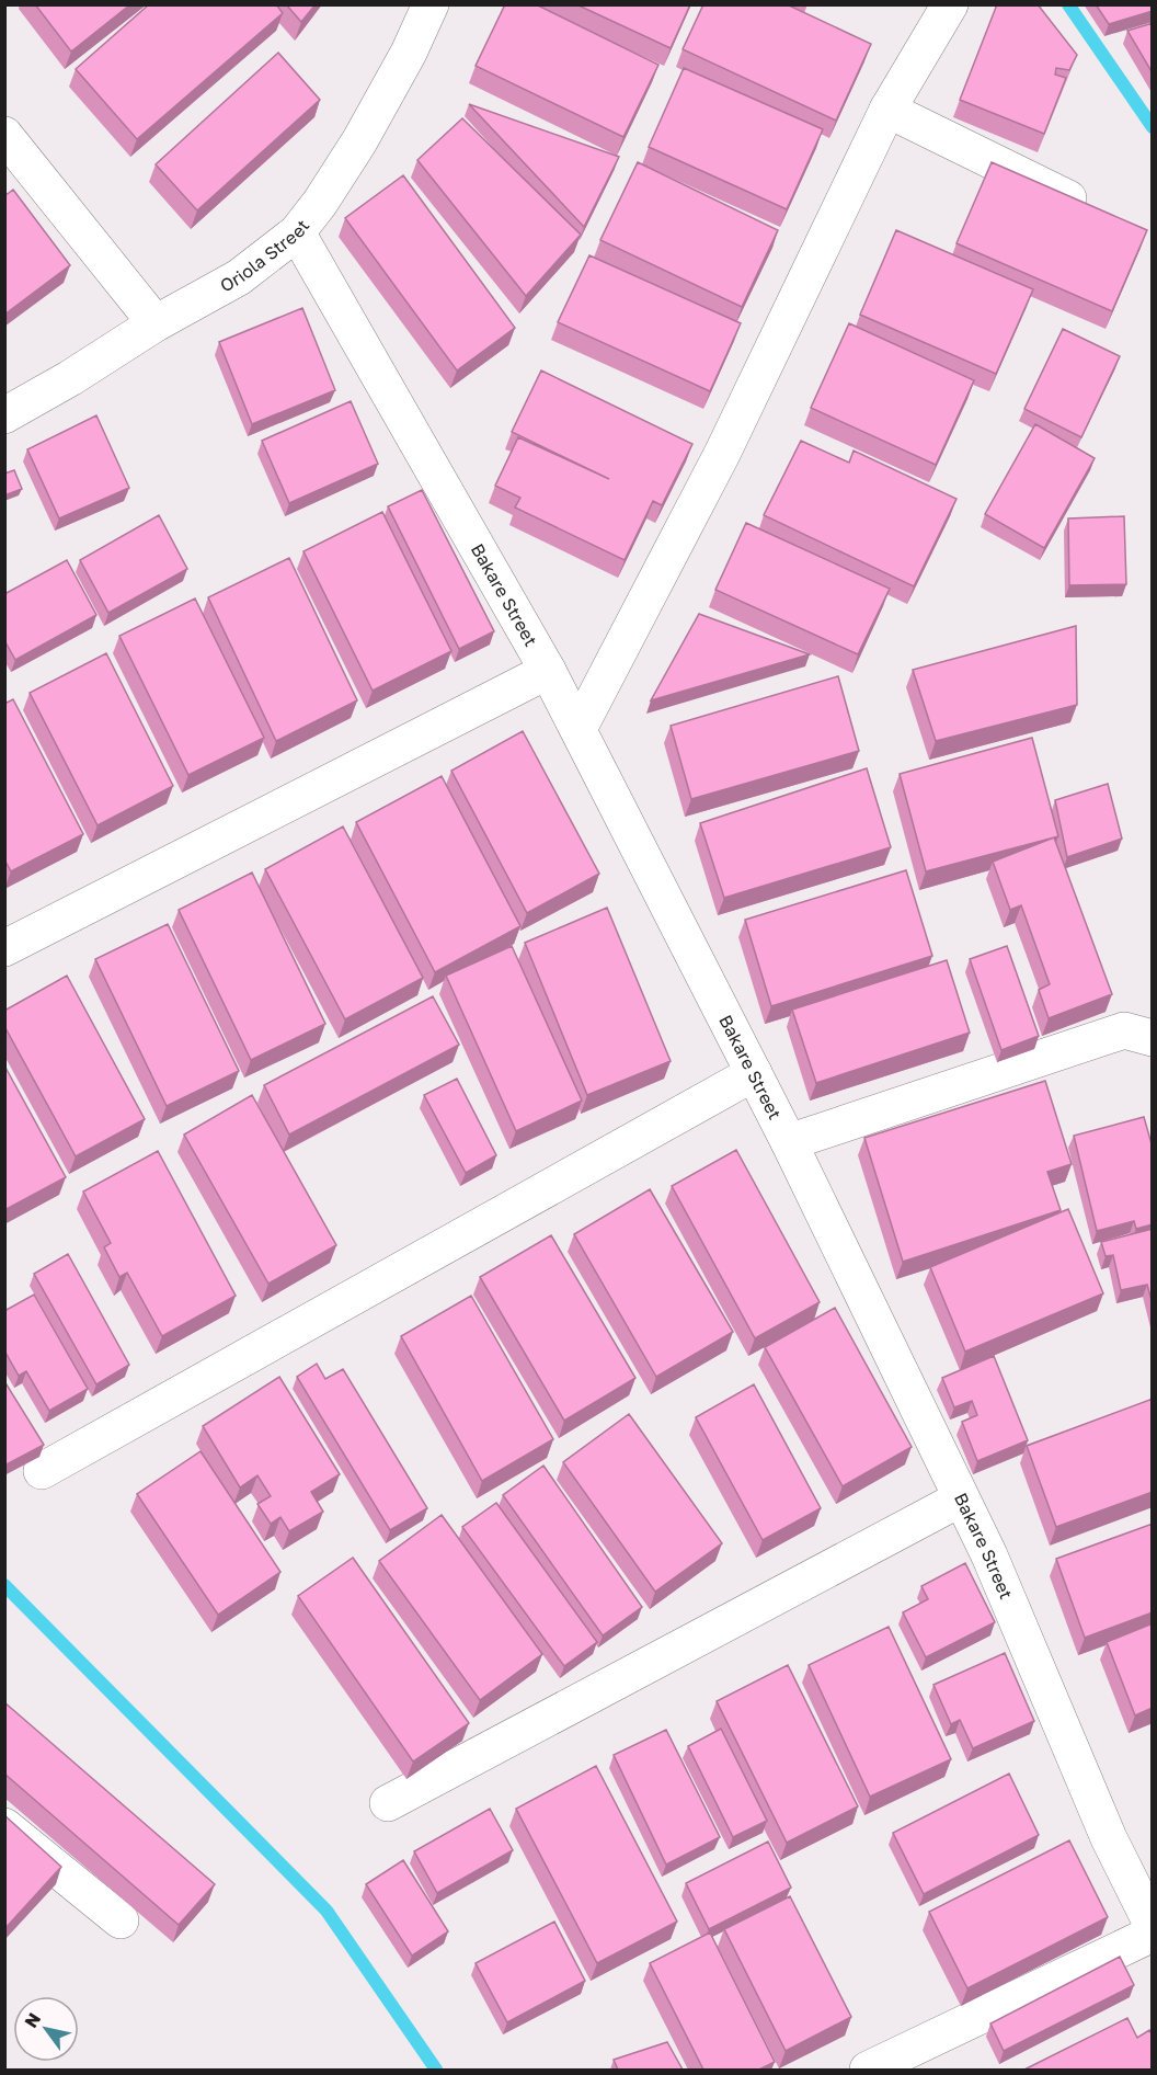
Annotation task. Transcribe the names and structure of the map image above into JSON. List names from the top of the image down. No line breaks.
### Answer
{"streets":{"street":["Oriola Street","Bakare Street"]},"crossings":[["Oriola Street","Bakare Street"]],"north":"top left"}
